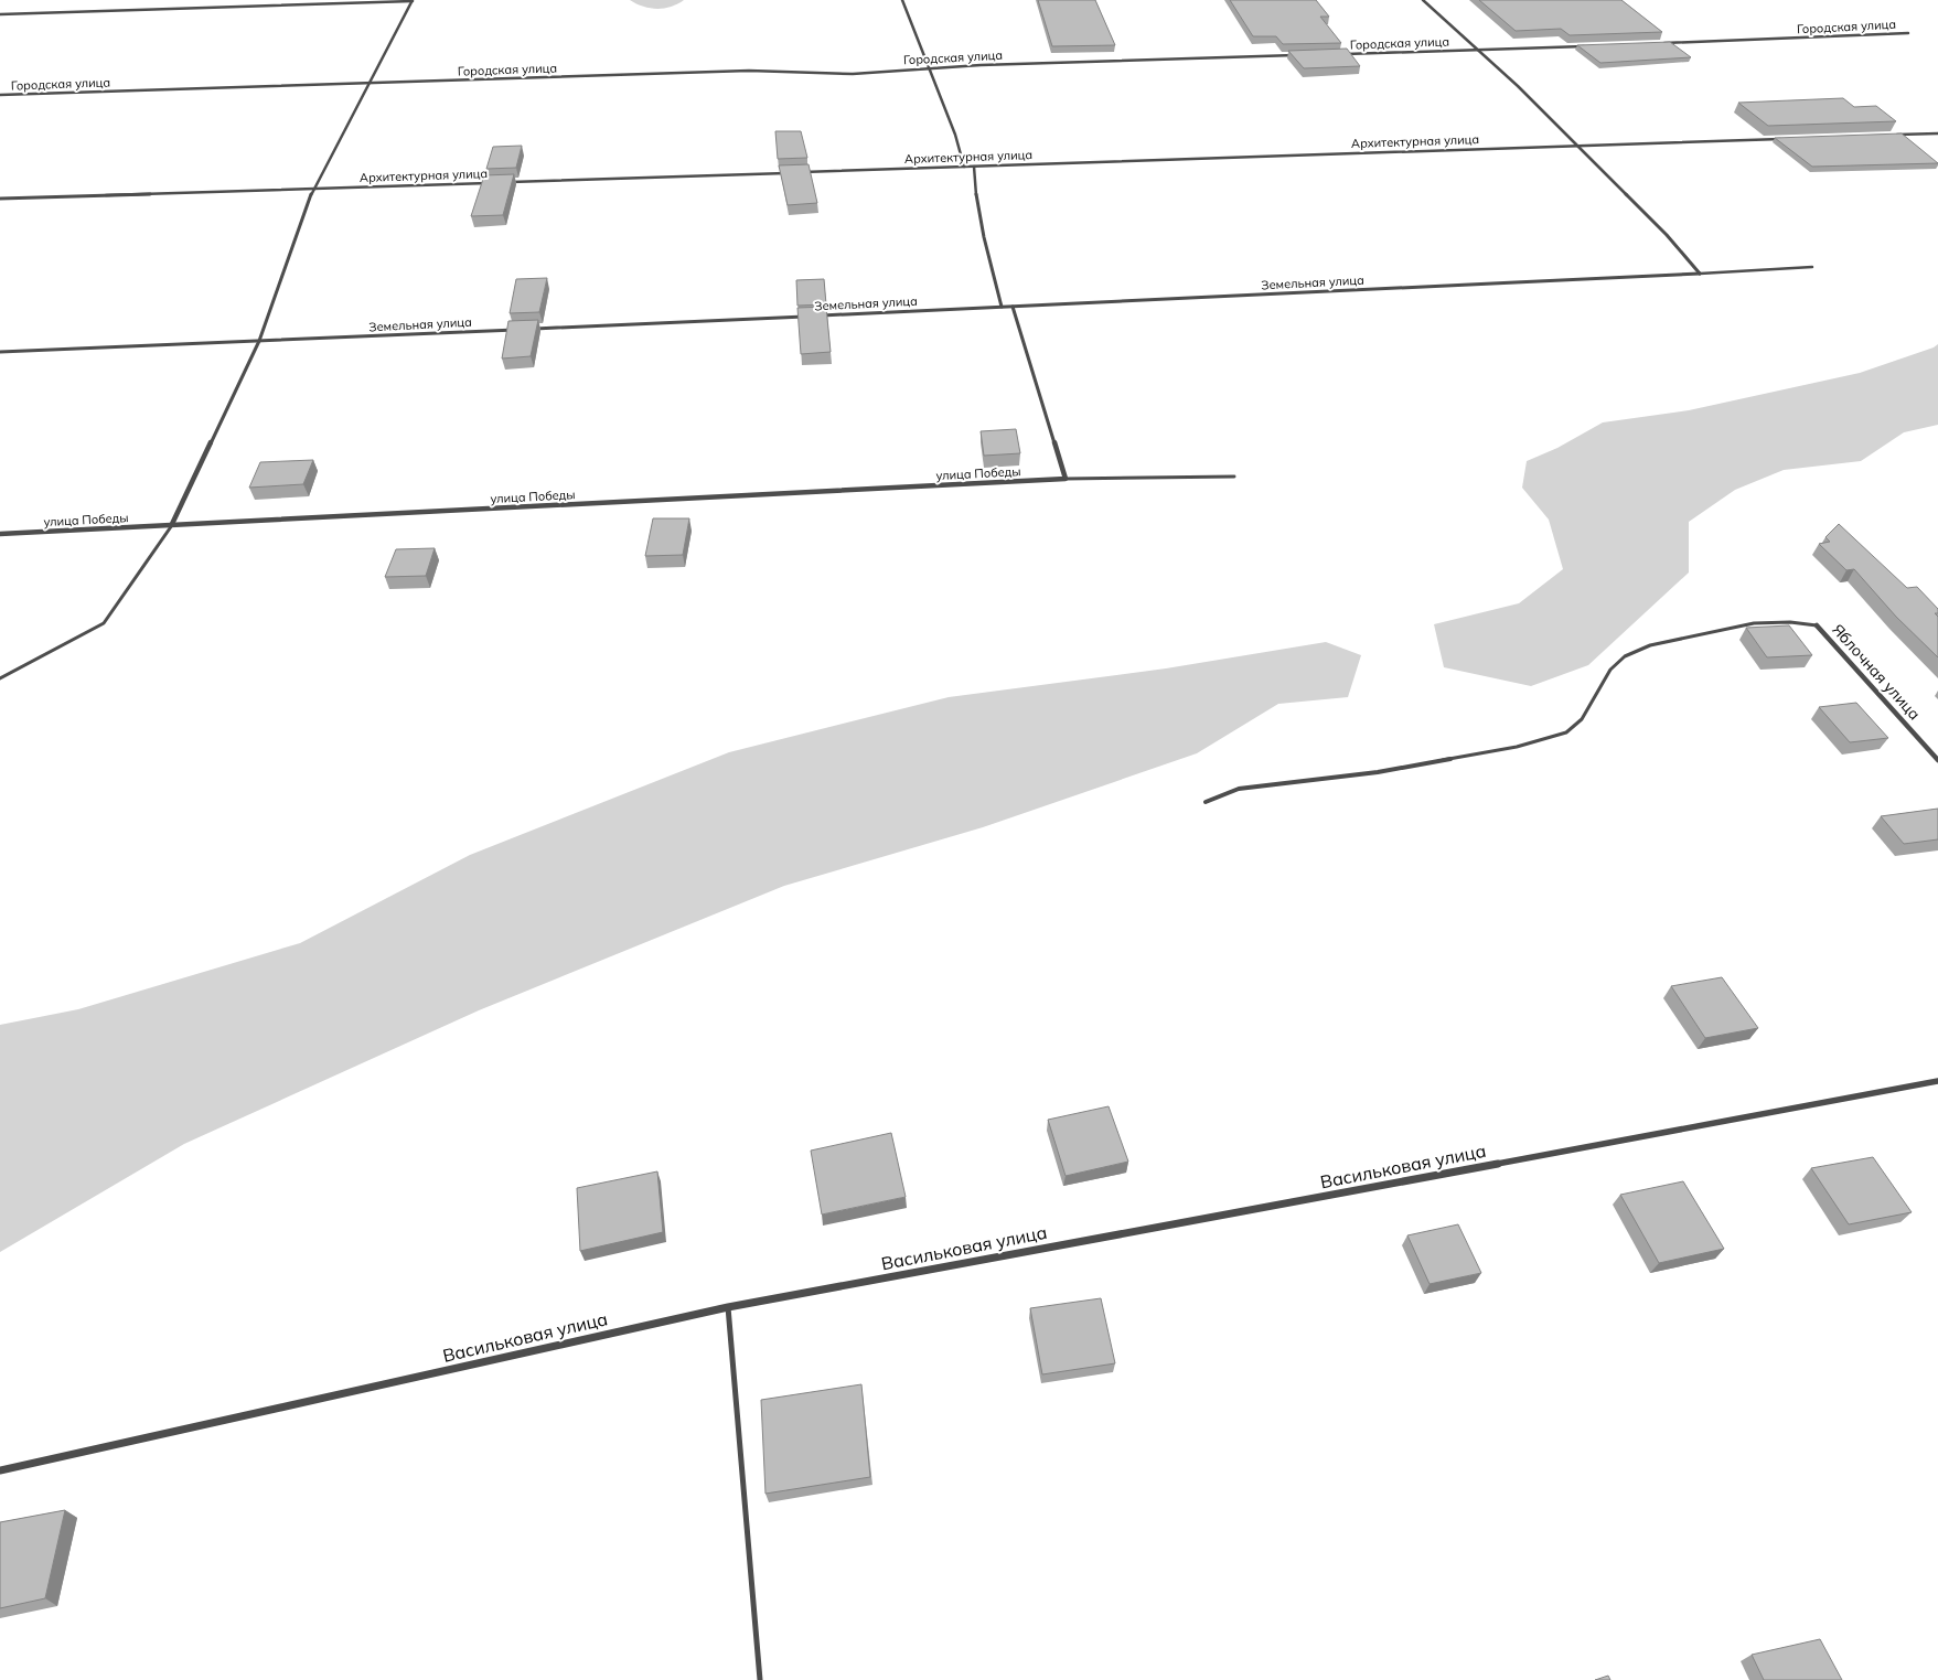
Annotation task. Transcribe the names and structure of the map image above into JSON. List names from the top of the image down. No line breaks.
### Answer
{"streets":{"street":["Городская улица","Архитектурная улица","Земельная улица","улица Победы","Яблочная улица","Васильковая улица"]}}
